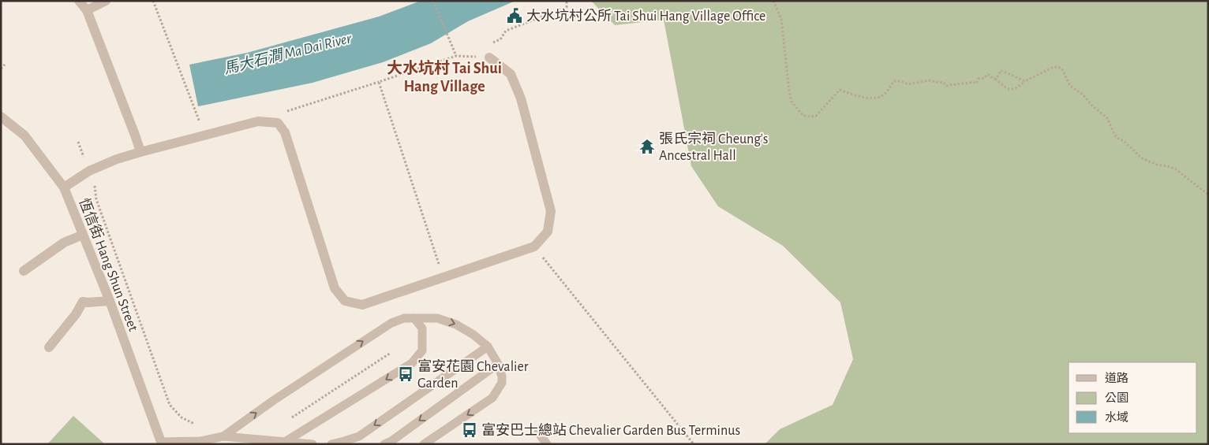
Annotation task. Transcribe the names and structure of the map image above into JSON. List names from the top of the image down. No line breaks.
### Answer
{"streets":{"street":["恆信街 Hang Shun Street"]},"districts":["大水坑村 Tai Shui Hang Village"],"water":["馬大石澗 Ma Dai River"],"places":{"public building":["大水坑村公所 Tai Shui Hang Village Office"],"temple":["張氏宗祠 Cheung's Ancestral Hall"],"bus stop":["富安花園 Chevalier Garden","富安巴士總站 Chevalier Garden Bus Terminus"]},"legend":["道路","公園","水域"]}
